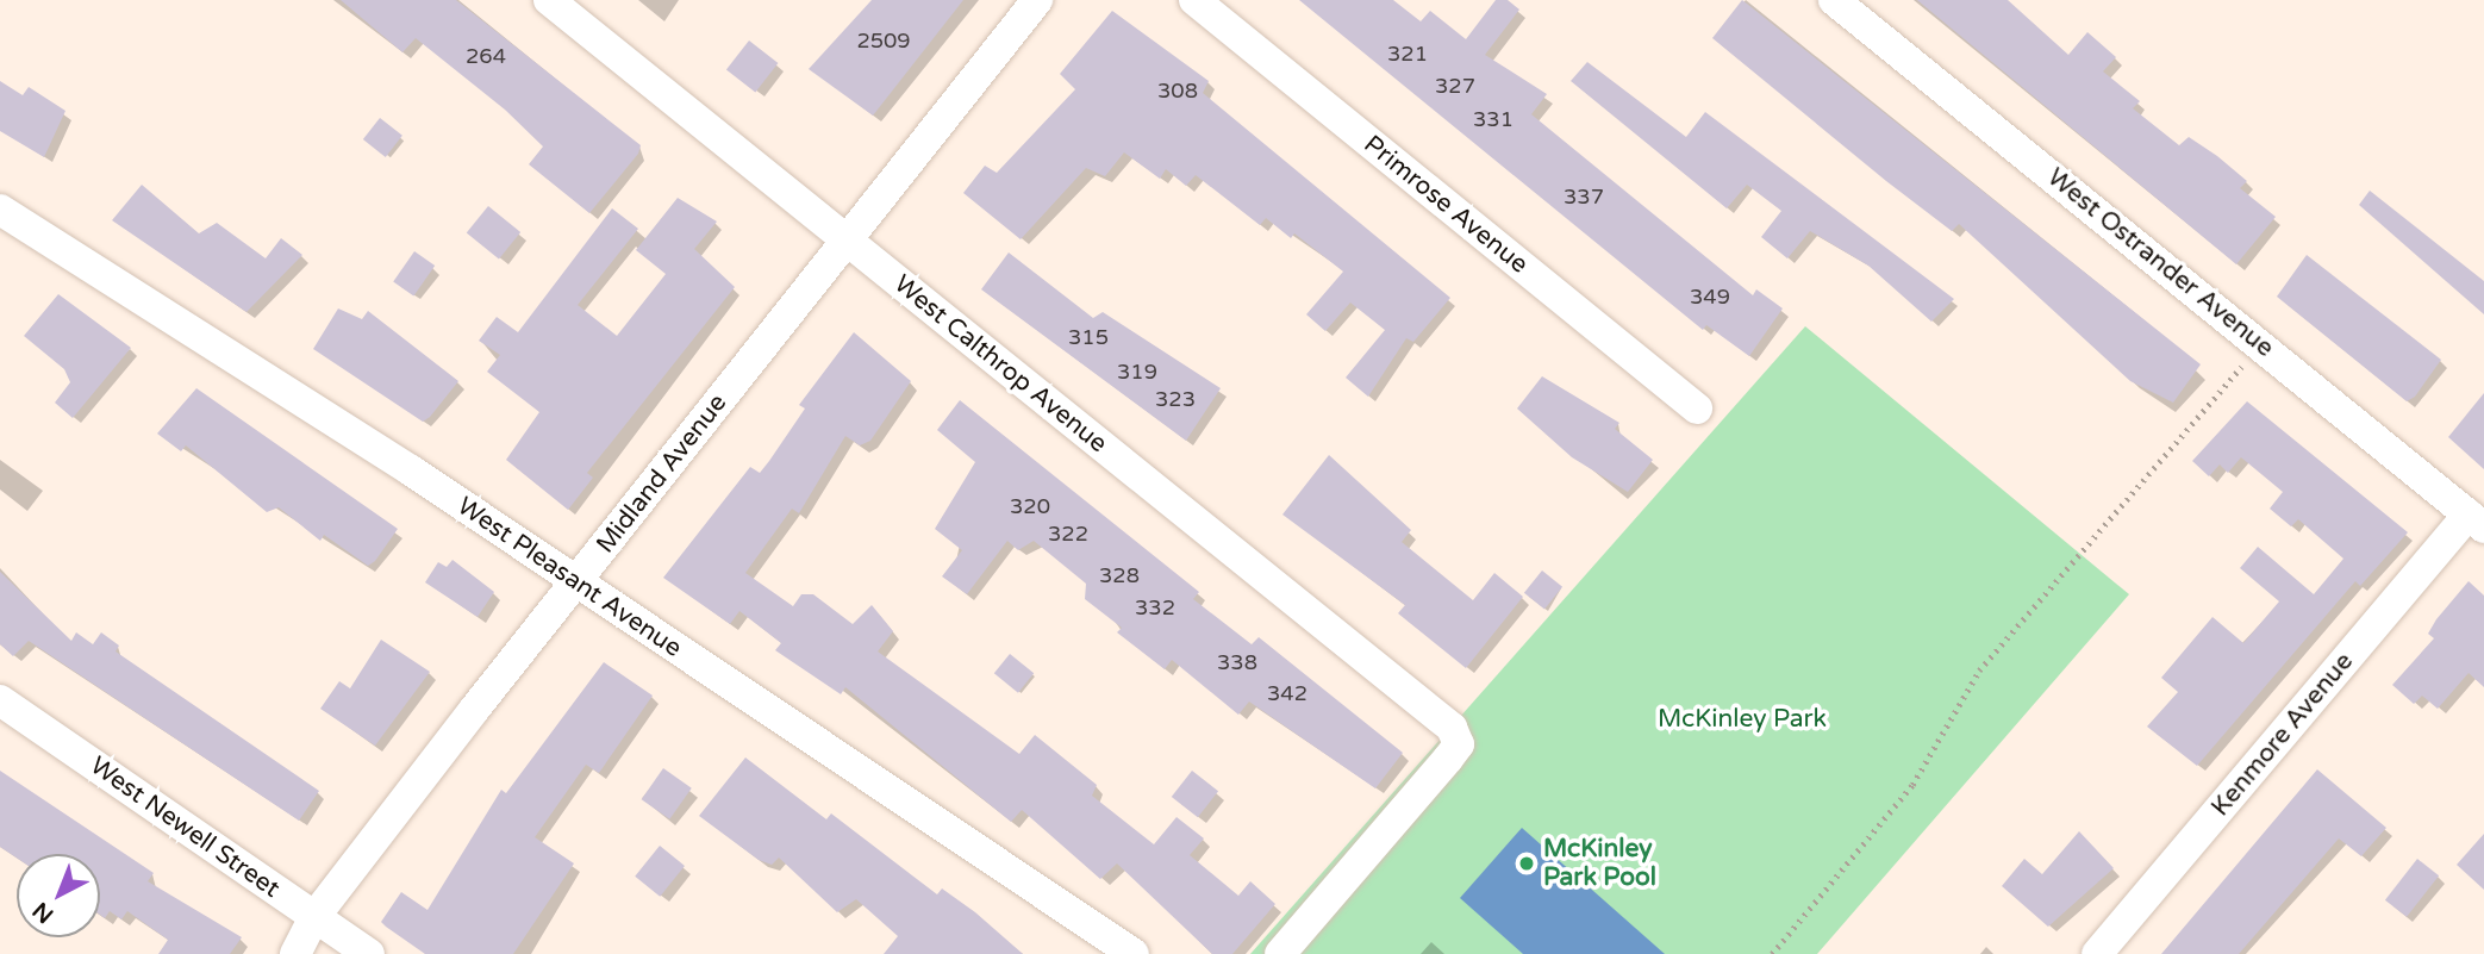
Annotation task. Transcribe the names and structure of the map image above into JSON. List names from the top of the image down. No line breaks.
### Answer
{"streets":{"street":["Primrose Avenue","West Ostrander Avenue","West Calthrop Avenue","Midland Avenue","West Pleasant Avenue","Kenmore Avenue","West Newell Street"]},"crossings":[["West Ostrander Avenue","Kenmore Avenue"],["West Calthrop Avenue","Midland Avenue"],["Midland Avenue","West Pleasant Avenue"],["Midland Avenue","West Newell Street"]],"parks":["McKinley Park"],"places":["McKinley Park Pool"],"house_numbers":["2509","321","264","327","308","331","337","349","315","319","323","320","322","328","332","338","342"],"north":"bottom left"}
